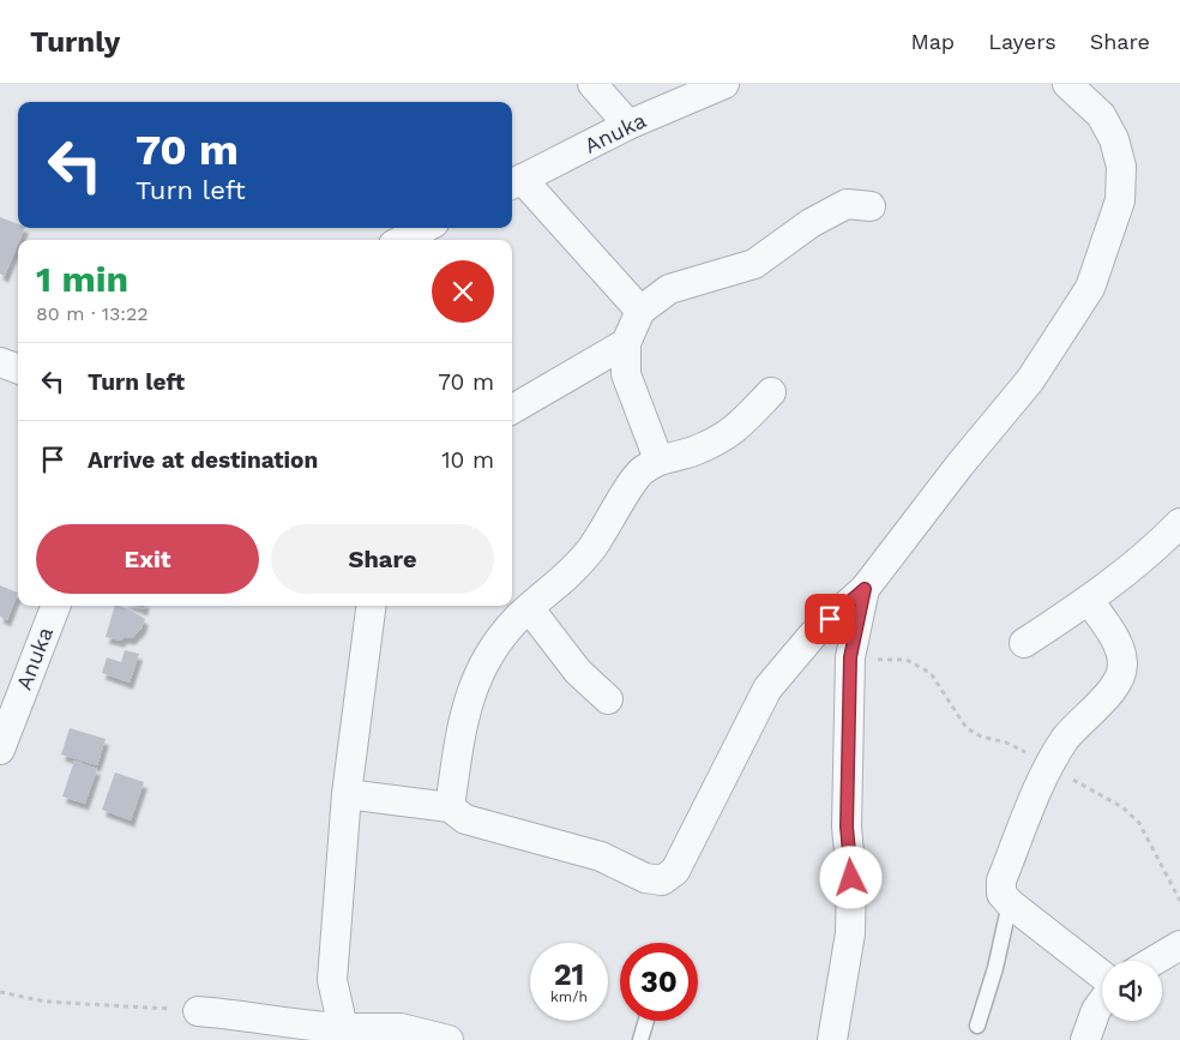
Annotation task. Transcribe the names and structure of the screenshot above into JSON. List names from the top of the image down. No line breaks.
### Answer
{"streets":{"street":["Anuka"]},"page":{"header":"Turnly","nav":["Map","Layers","Share"],"turn":["70 m","Turn left"],"heading":["1 min","80 m · 13:22"],"list":[{"name":"Turn left","value":"70 m"},{"name":"Arrive at destination","value":"10 m"}],"buttons":["Exit","Share"],"speed":"21 km/h","limit":"30"}}
